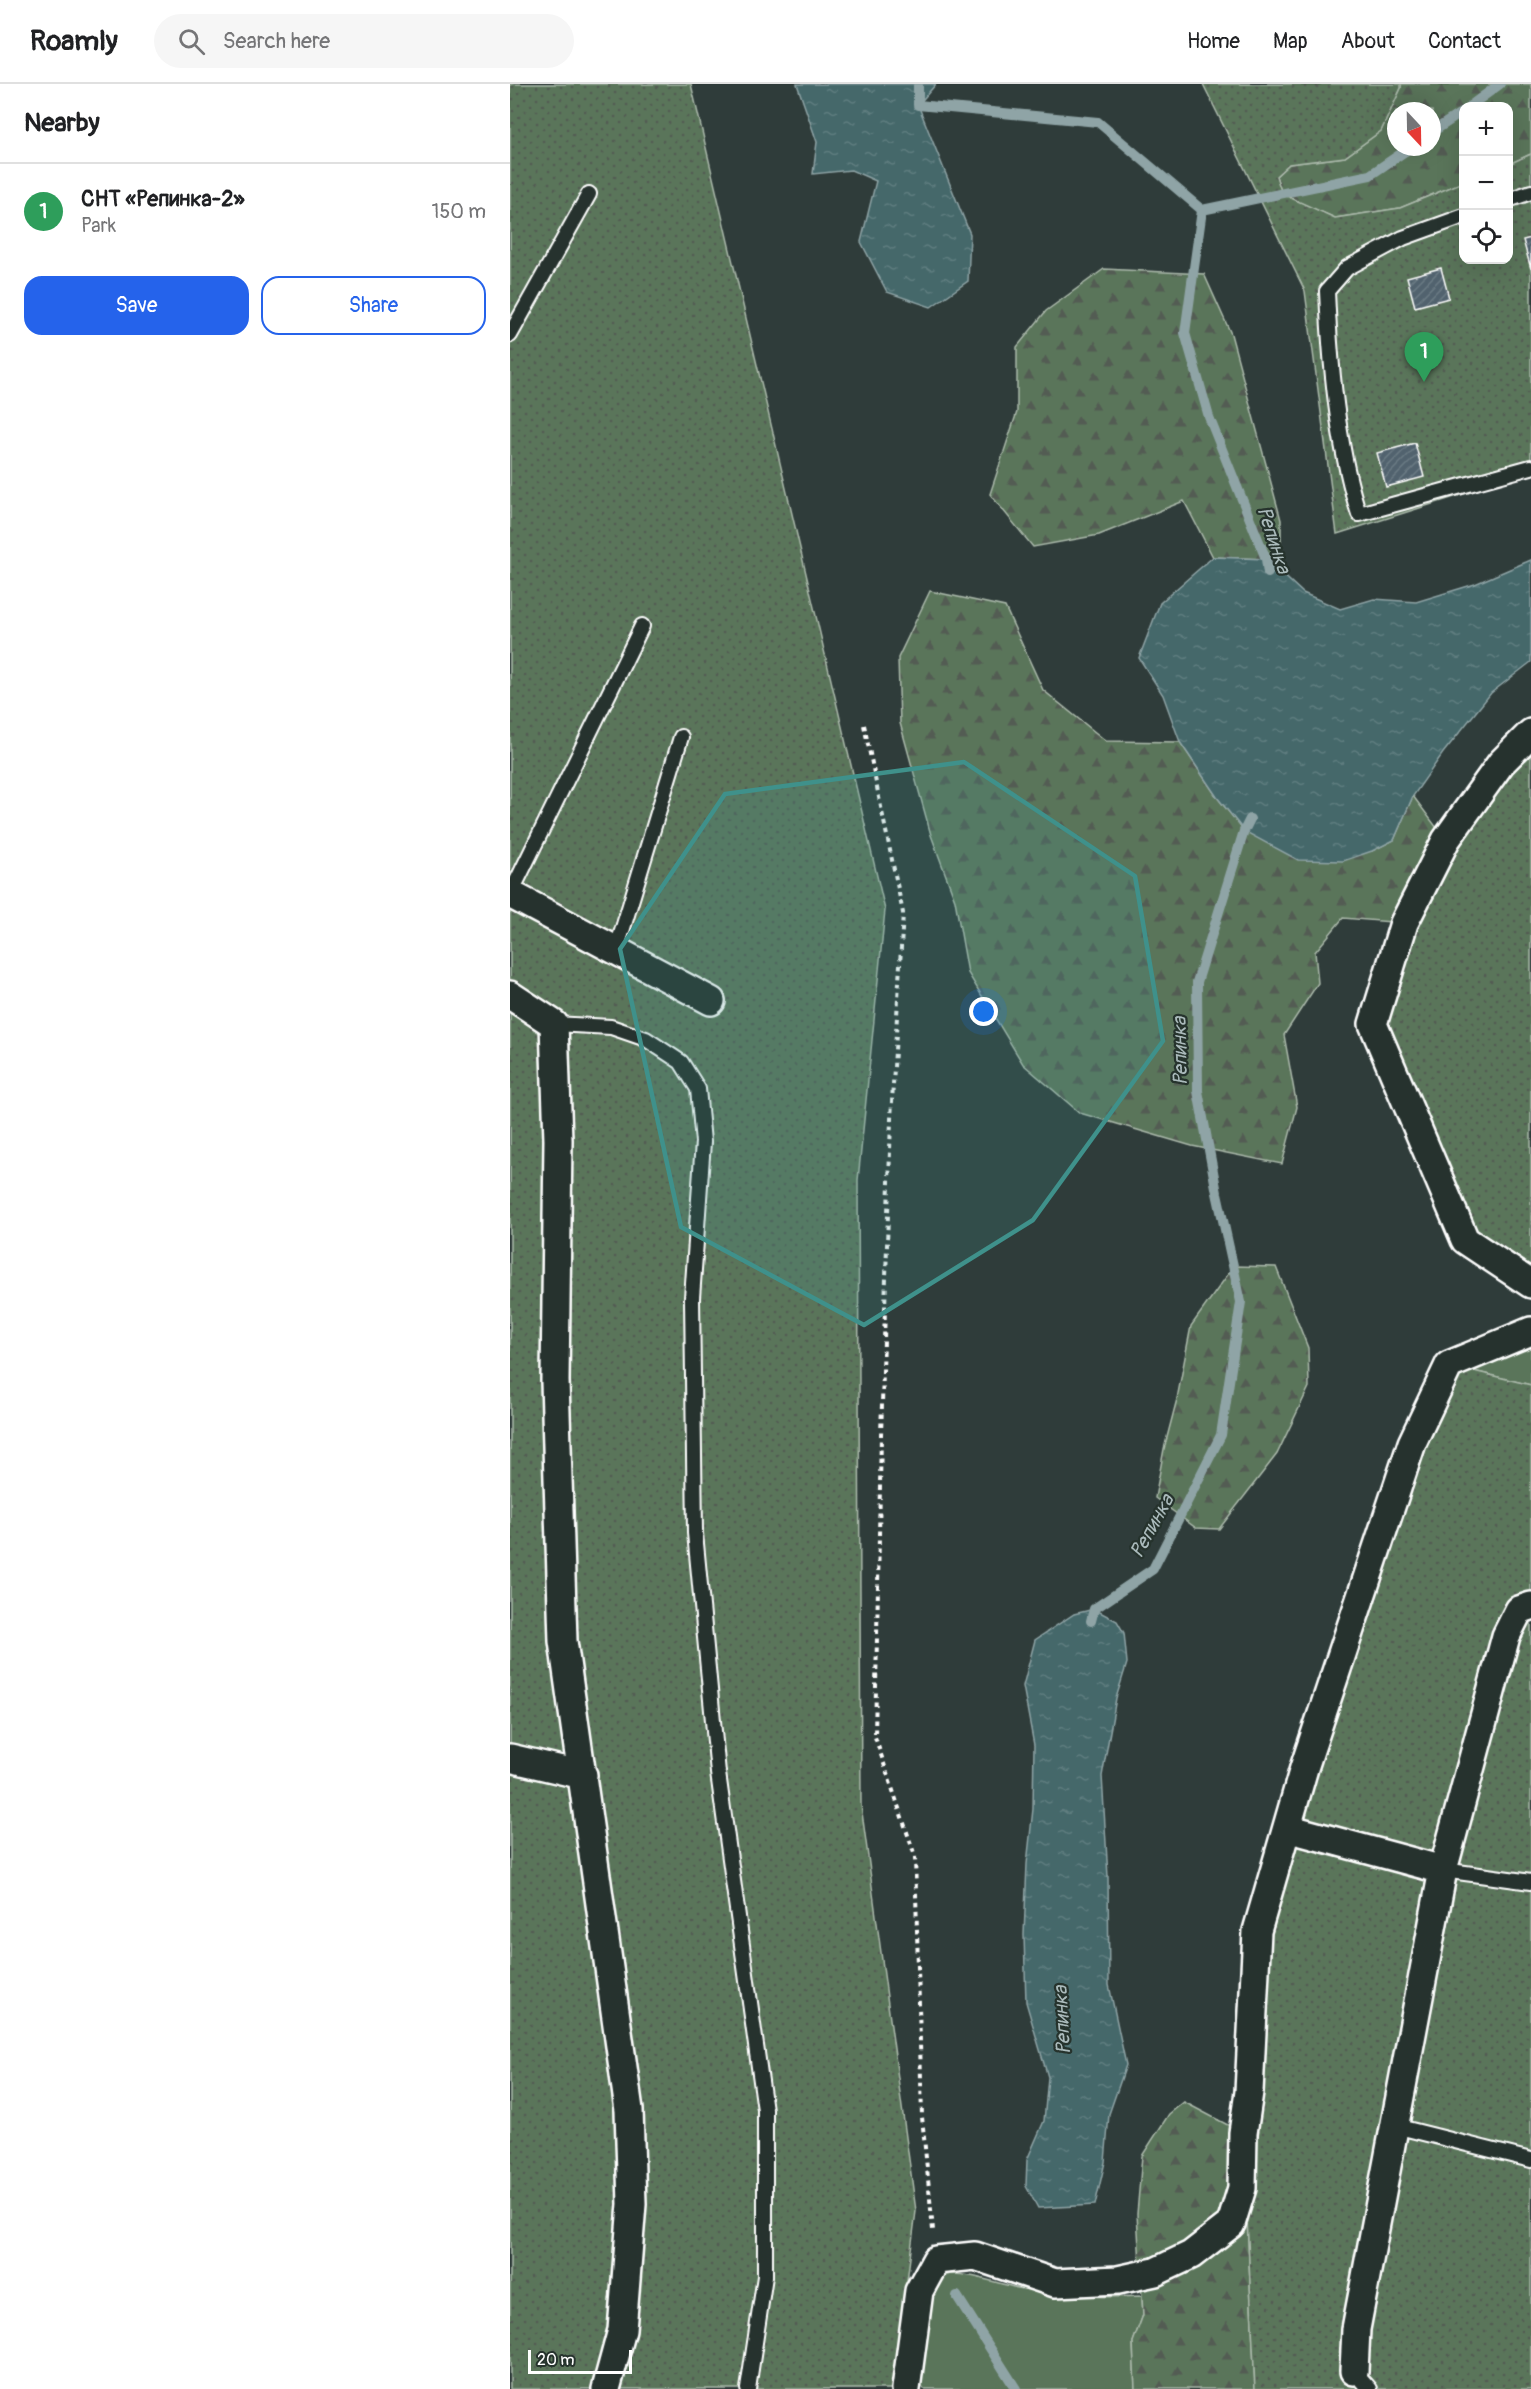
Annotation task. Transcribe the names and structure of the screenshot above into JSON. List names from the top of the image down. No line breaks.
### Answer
{"water":["Репинка"],"scale_bar":"20 m","north":"bottom","page":{"header":"Roamly","search":"Search here","nav":["Home","Map","About","Contact"],"heading":"Nearby","map_buttons":["+","−"],"list":[{"mark":"1","name":"СНТ «Репинка-2»","note":"Park","value":"150 m"}],"buttons":["Save","Share"],"pins":"1","scale":"20 m"}}
